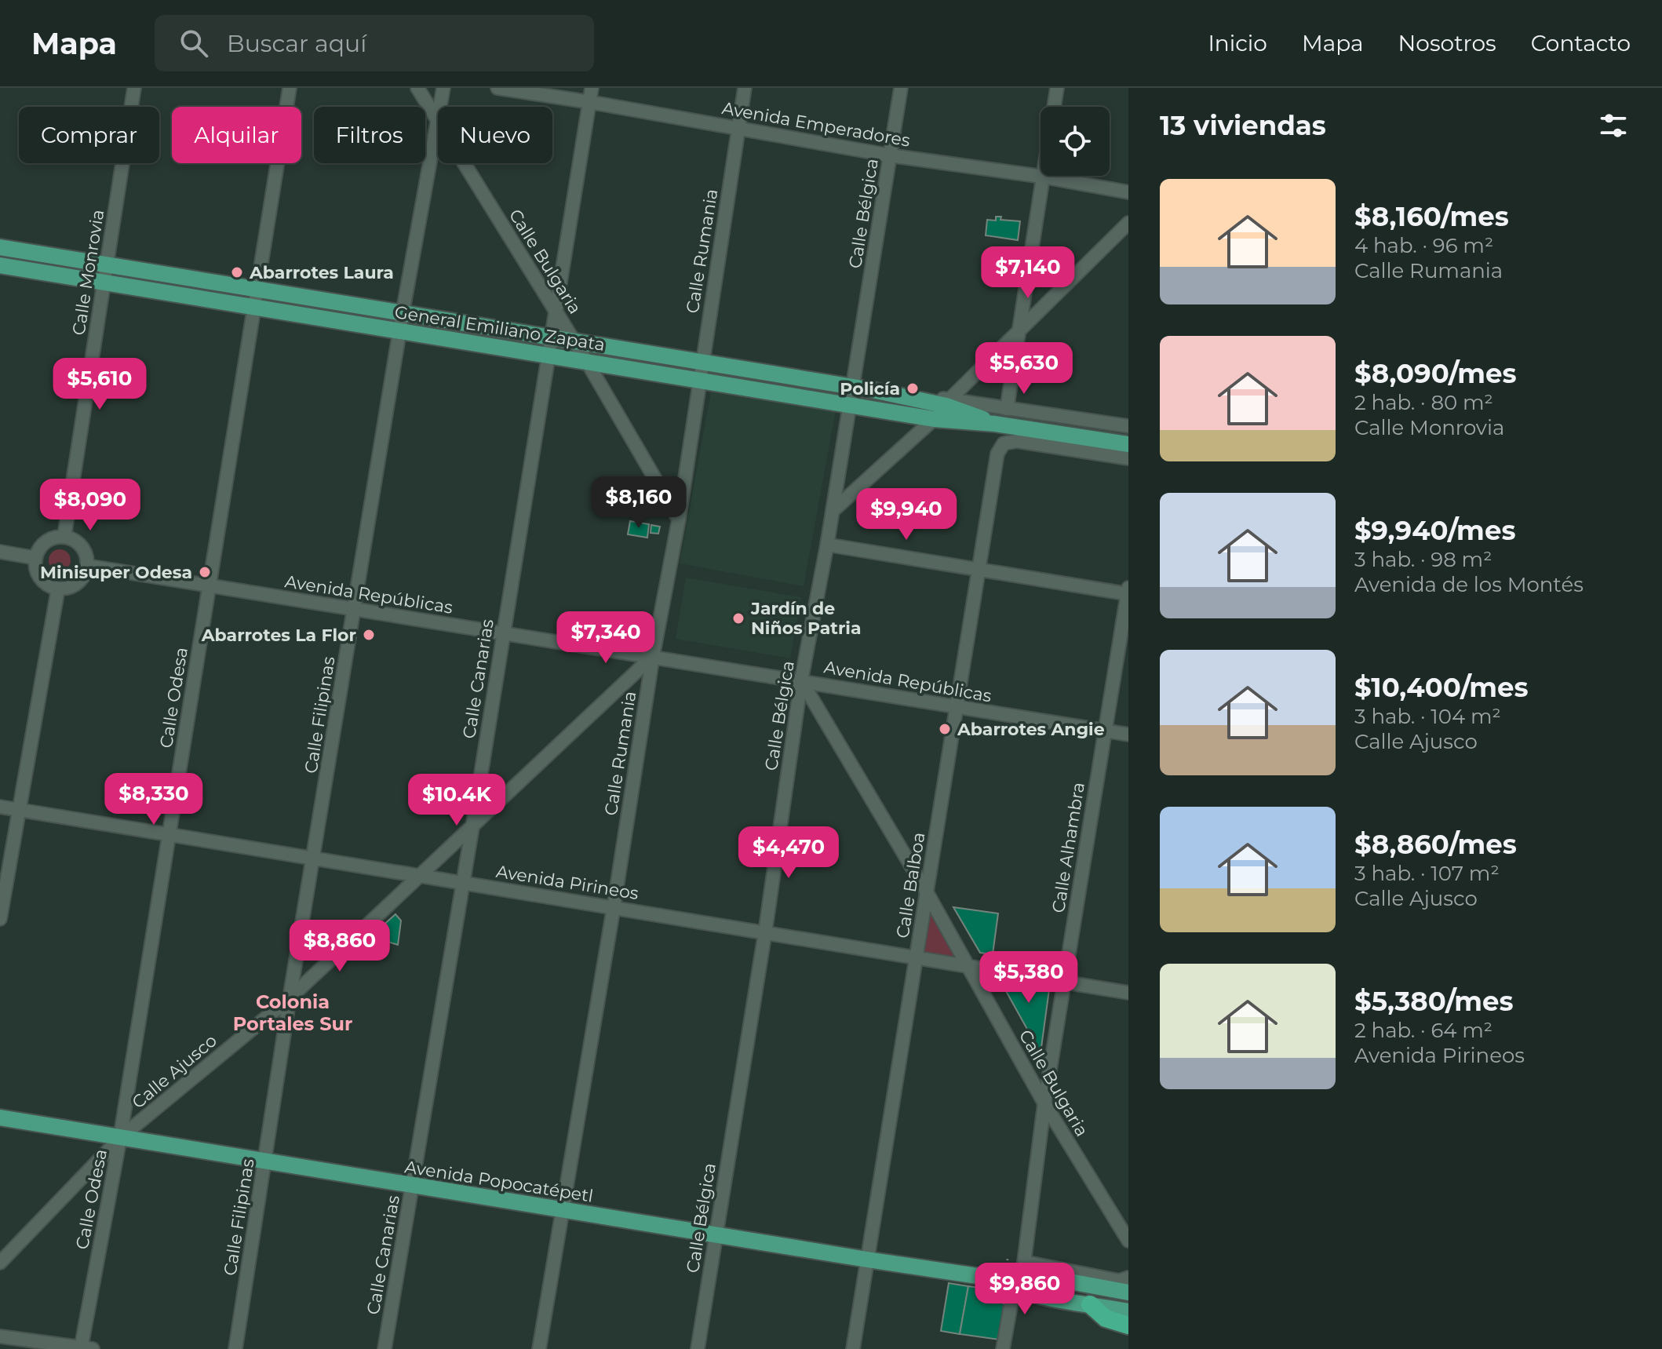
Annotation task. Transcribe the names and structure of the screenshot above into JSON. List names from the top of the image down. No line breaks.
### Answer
{"streets":{"main road":["General Emiliano Zapata","Avenida Popocatépetl"],"street":["Avenida Emperadores","Calle Bélgica","Calle Rumania","Calle Bulgaria","Calle Monrovia","Avenida Repúblicas","Calle Canarias","Calle Odesa","Calle Filipinas","Calle Alhambra","Avenida Pirineos","Calle Balboa","Calle Ajusco"]},"crossings":[["Avenida Emperadores","Calle Bélgica"],["Avenida Emperadores","Calle Rumania"],["Avenida Emperadores","Calle Canarias"],["Calle Bélgica","Calle Bulgaria"],["Calle Bélgica","General Emiliano Zapata"],["Calle Bélgica","Avenida Repúblicas"],["Calle Bélgica","Avenida Pirineos"],["Calle Bélgica","Avenida Popocatépetl"],["Calle Rumania","Calle Bulgaria"],["Calle Rumania","General Emiliano Zapata"],["Calle Rumania","Avenida Repúblicas"],["Calle Rumania","Avenida Pirineos"],["Calle Rumania","Calle Ajusco"],["Calle Rumania","Avenida Popocatépetl"],["Calle Bulgaria","General Emiliano Zapata"],["Calle Bulgaria","Avenida Repúblicas"],["Calle Bulgaria","Calle Canarias"],["Calle Bulgaria","Calle Filipinas"],["Calle Bulgaria","Calle Alhambra"],["Calle Bulgaria","Avenida Pirineos"],["Calle Bulgaria","Calle Balboa"],["Calle Monrovia","General Emiliano Zapata"],["Calle Monrovia","Avenida Repúblicas"],["General Emiliano Zapata","Calle Canarias"],["General Emiliano Zapata","Calle Odesa"],["General Emiliano Zapata","Calle Filipinas"],["Avenida Repúblicas","Calle Canarias"],["Avenida Repúblicas","Calle Odesa"],["Avenida Repúblicas","Calle Filipinas"],["Avenida Repúblicas","Calle Alhambra"],["Avenida Repúblicas","Calle Balboa"],["Avenida Repúblicas","Calle Ajusco"],["Calle Canarias","Avenida Pirineos"],["Calle Canarias","Calle Ajusco"],["Calle Canarias","Avenida Popocatépetl"],["Calle Odesa","Avenida Pirineos"],["Calle Odesa","Calle Ajusco"],["Calle Odesa","Avenida Popocatépetl"],["Calle Filipinas","Avenida Pirineos"],["Calle Filipinas","Calle Ajusco"],["Calle Filipinas","Avenida Popocatépetl"],["Calle Alhambra","Avenida Pirineos"],["Avenida Pirineos","Calle Balboa"],["Avenida Pirineos","Calle Ajusco"],["Calle Balboa","Avenida Popocatépetl"],["Calle Ajusco","Avenida Popocatépetl"]],"districts":["Colonia Portales Sur"],"places":["Abarrotes Laura","Policía","Minisuper Odesa","Jardín de Niños Patria","Abarrotes La Flor","Abarrotes Angie"],"page":{"header":"Mapa","search":"Buscar aquí","nav":["Inicio","Mapa","Nosotros","Contacto"],"heading":"13 viviendas","chip":["Comprar","Alquilar","Filtros","Nuevo"],"list":[{"name":"$8,160/mes","note":"4 hab. · 96 m² · Calle Rumania"},{"name":"$8,090/mes","note":"2 hab. · 80 m² · Calle Monrovia"},{"name":"$9,940/mes","note":"3 hab. · 98 m² · Avenida de los Montés"},{"name":"$10,400/mes","note":"3 hab. · 104 m² · Calle Ajusco"},{"name":"$8,860/mes","note":"3 hab. · 107 m² · Calle Ajusco"},{"name":"$5,380/mes","note":"2 hab. · 64 m² · Avenida Pirineos"}],"price":["$7,140","$5,630","$5,610","$8,160","$8,090","$9,940","$7,340","$8,330","$10.4K","$4,470","$8,860","$5,380","$9,860"]}}
